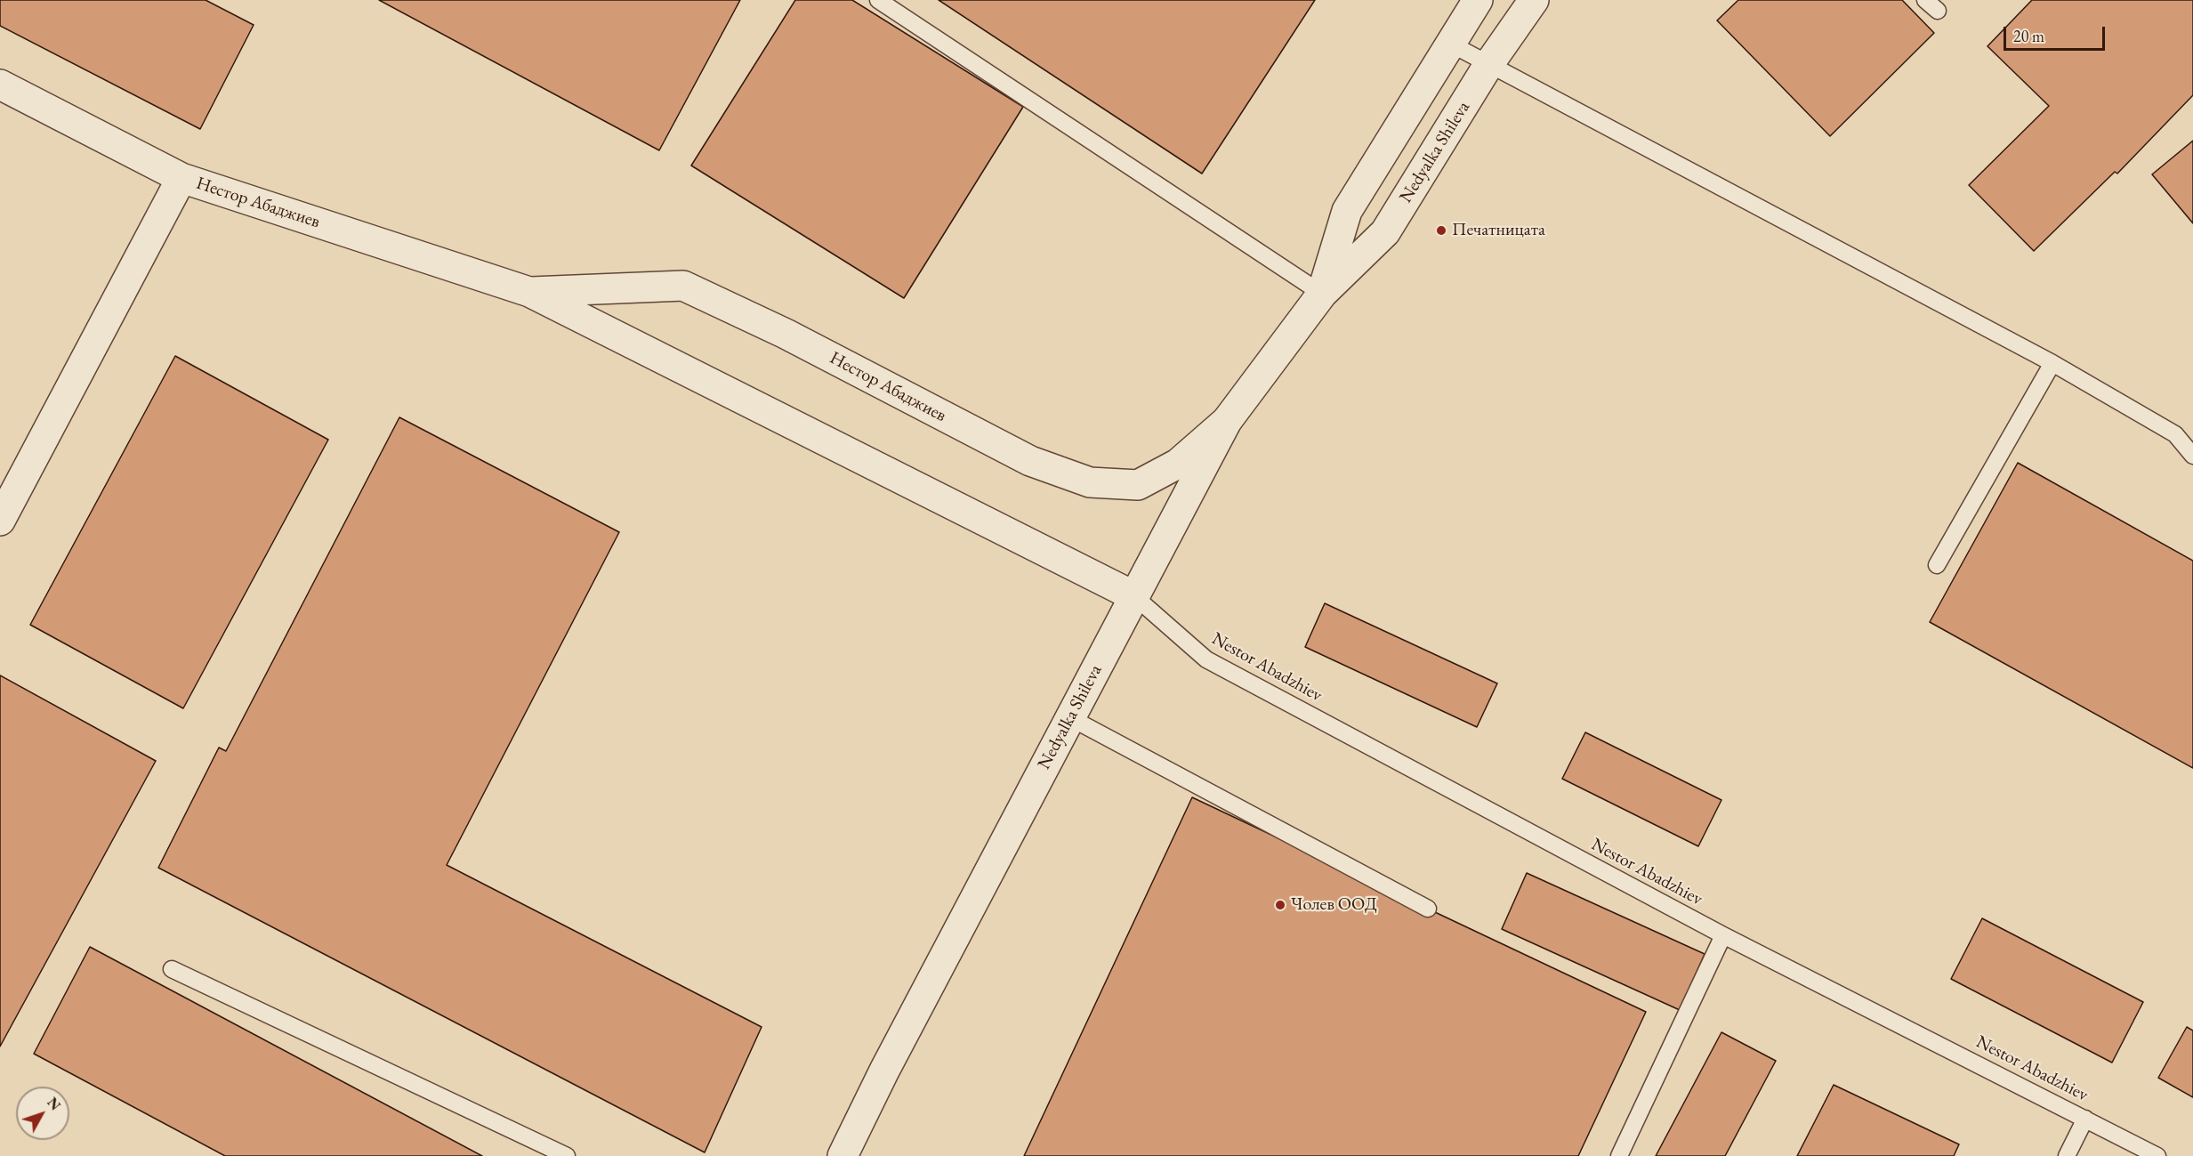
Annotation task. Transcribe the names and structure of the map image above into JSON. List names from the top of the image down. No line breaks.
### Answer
{"streets":{"street":["Nedyalka Shileva","Нестор Абаджиев"],"lane":["Nestor Abadzhiev"]},"crossings":[["Nedyalka Shileva","Нестор Абаджиев"],["Nedyalka Shileva","Nestor Abadzhiev"],["Нестор Абаджиев","Nestor Abadzhiev"]],"places":["Печатницата","Чолев ООД"],"scale_bar":"20 m","north":"top right"}
